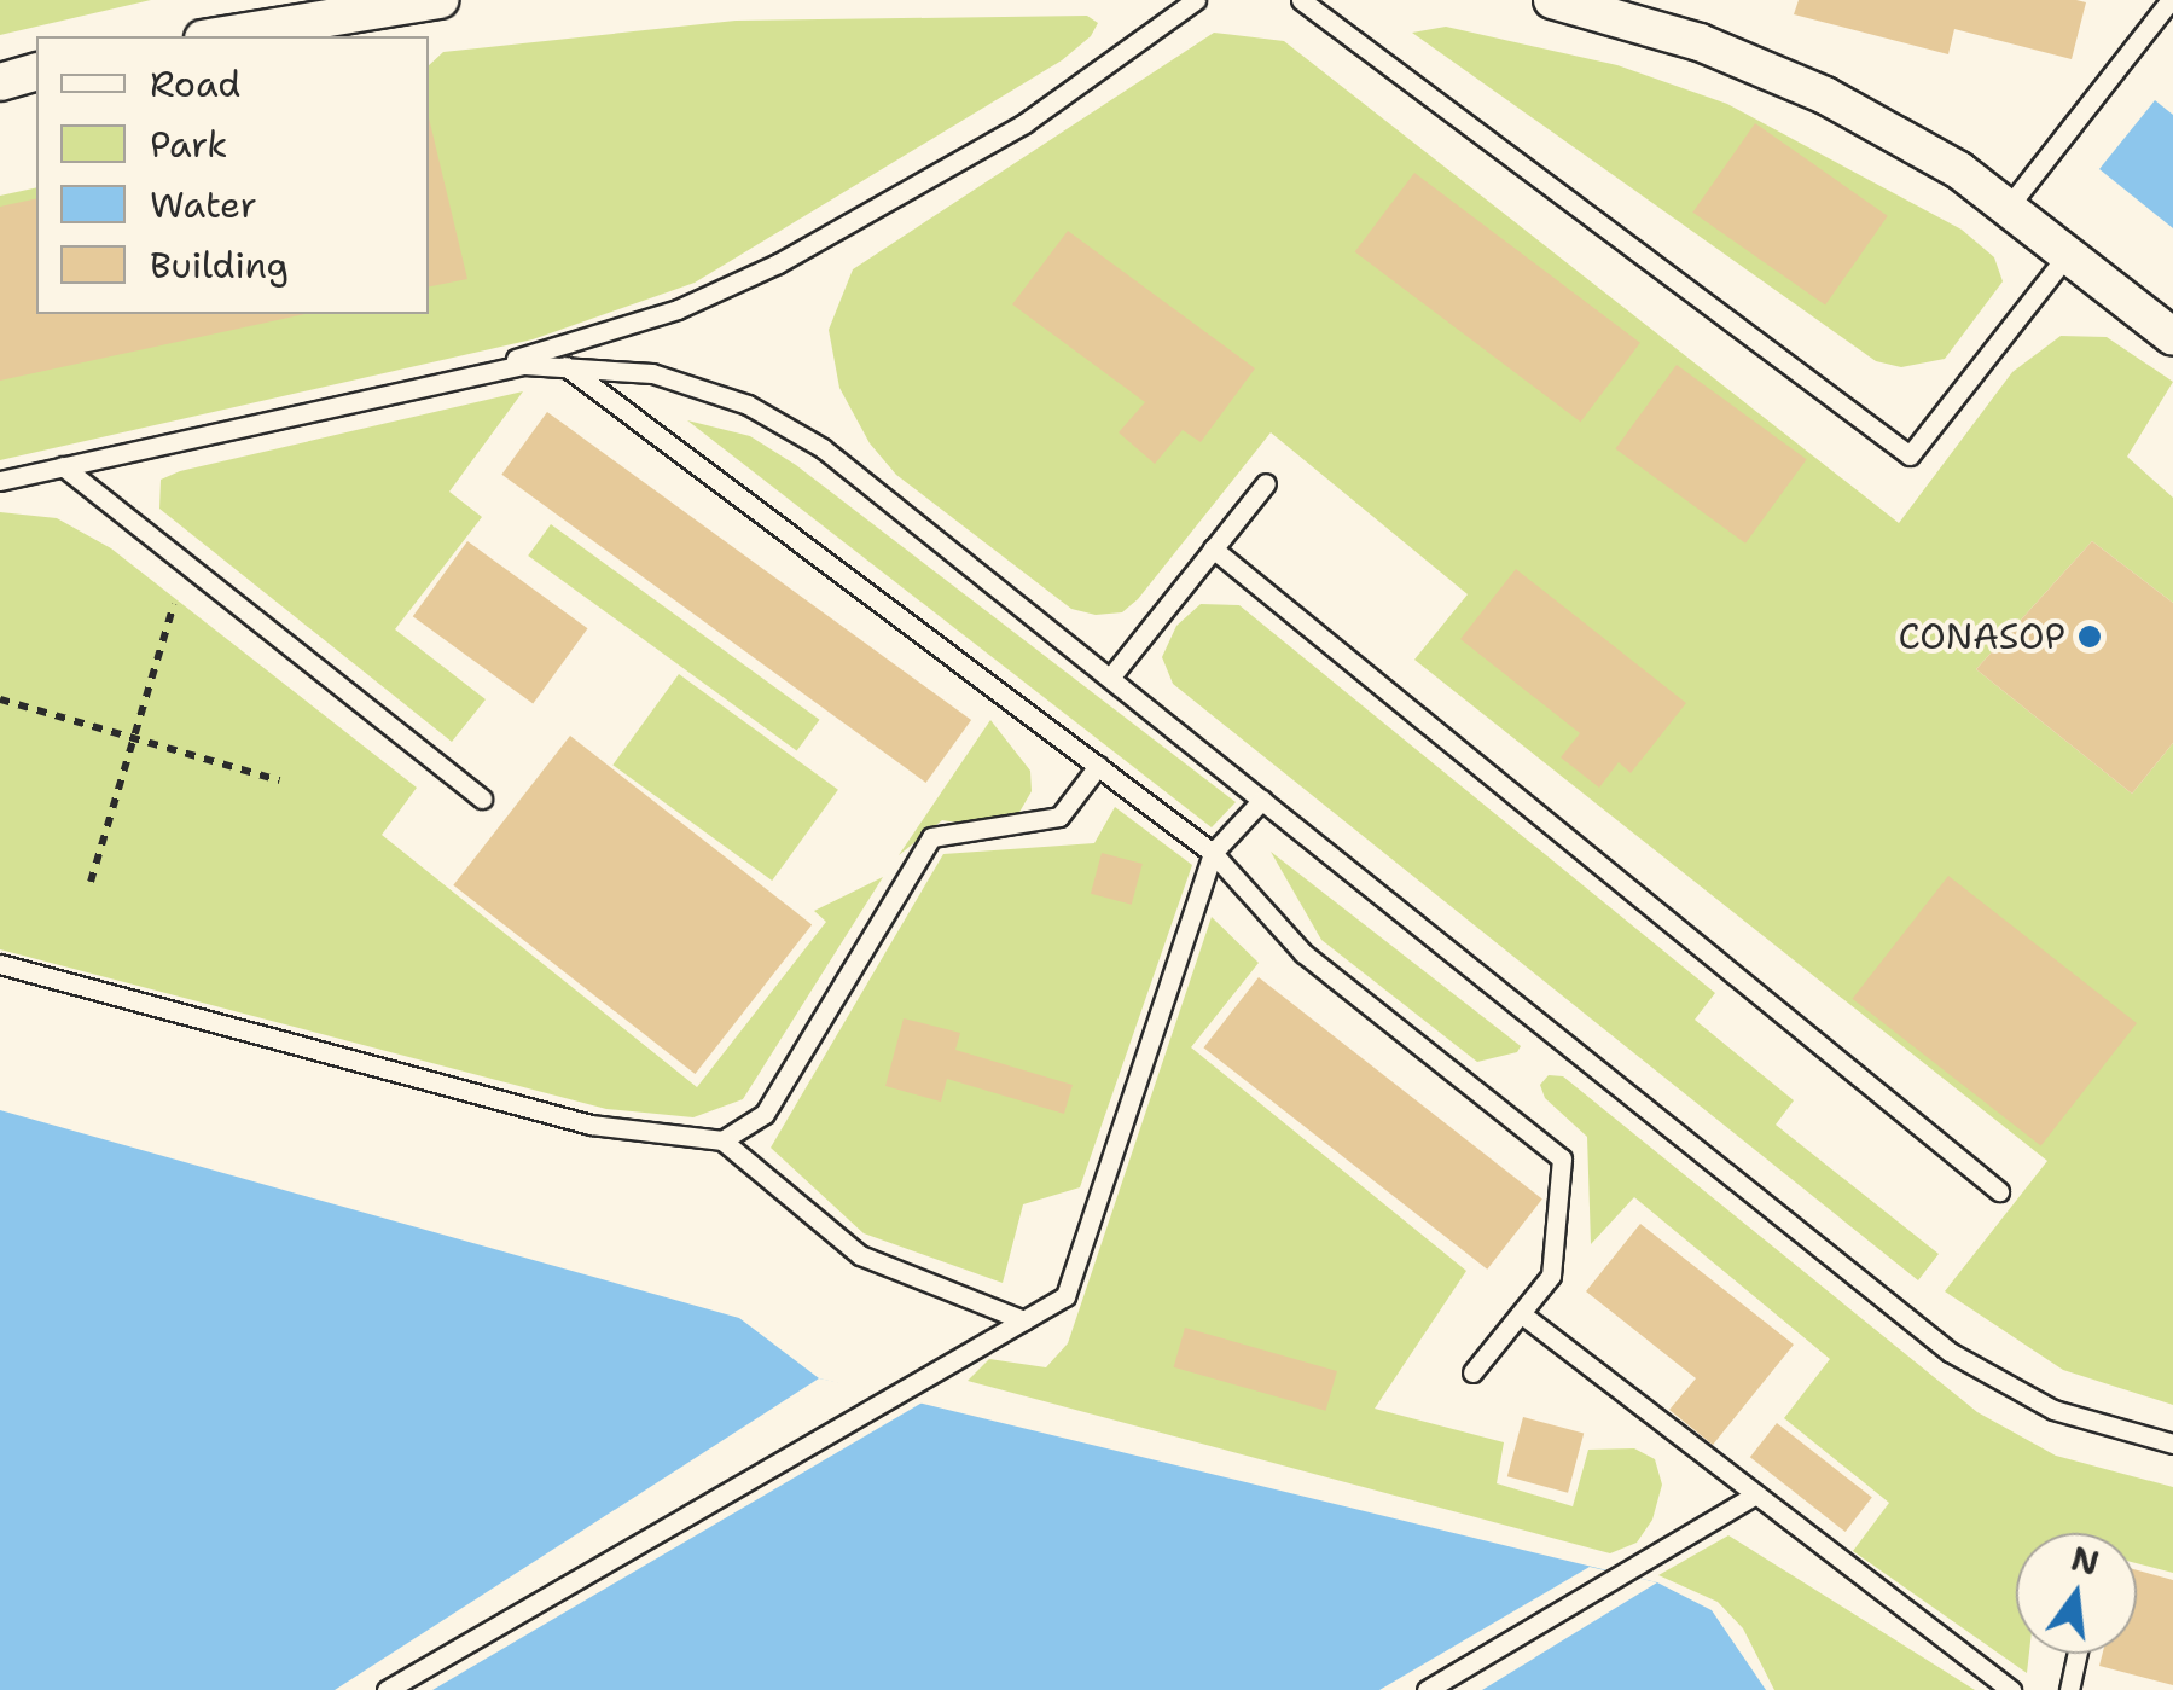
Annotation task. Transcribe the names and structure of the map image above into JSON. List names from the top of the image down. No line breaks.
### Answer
{"places":["CONASOP"],"legend":["Road","Park","Water","Building"],"north":"top"}
